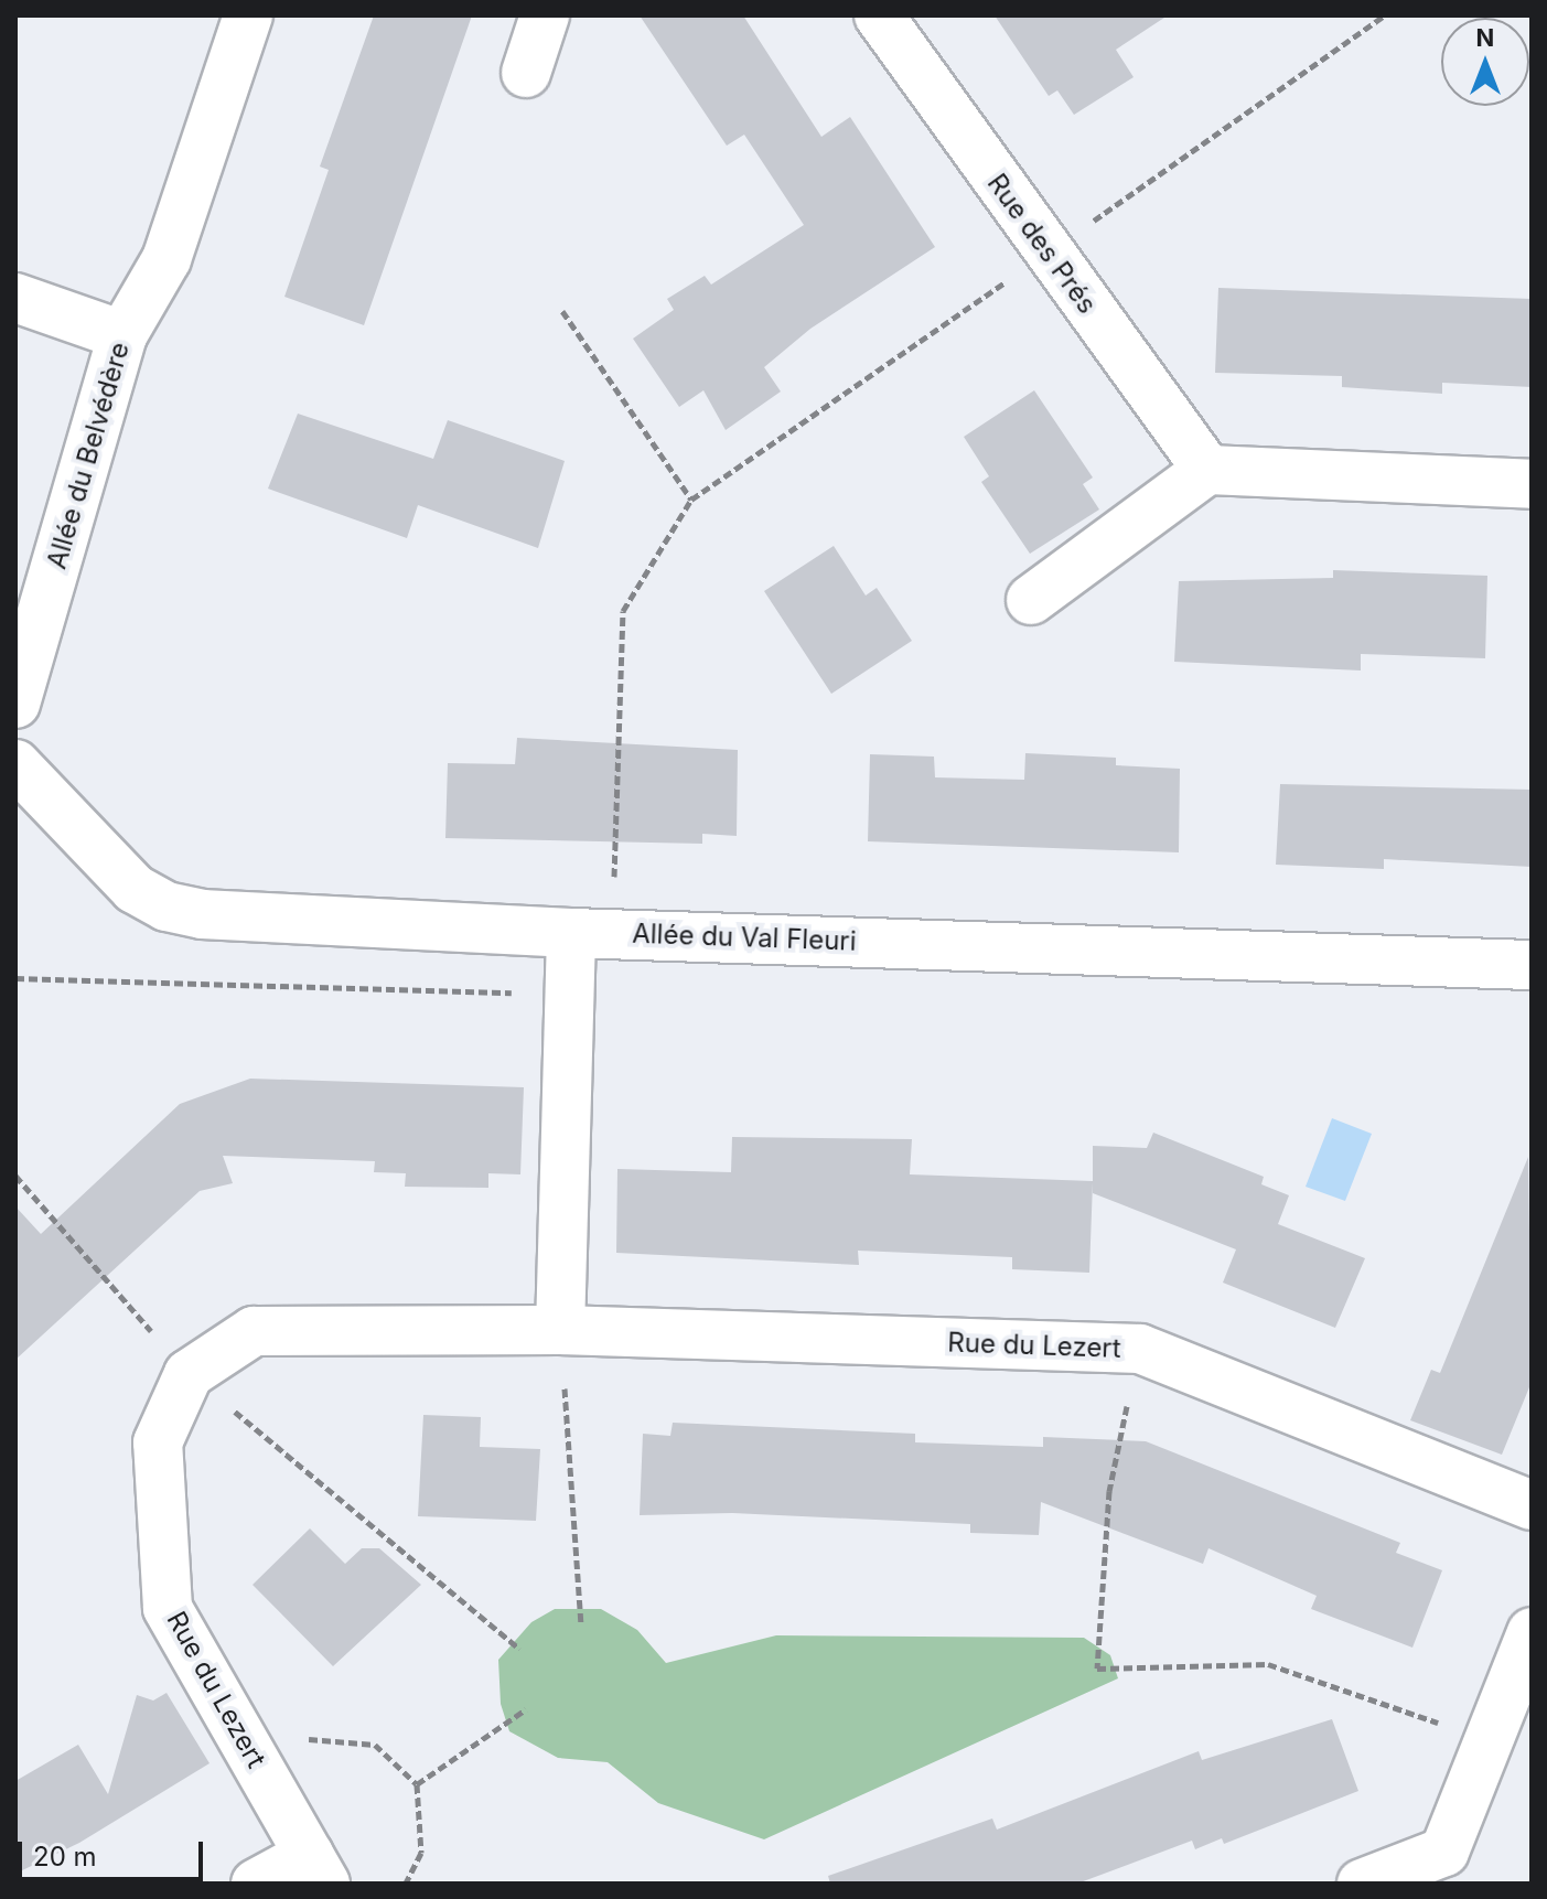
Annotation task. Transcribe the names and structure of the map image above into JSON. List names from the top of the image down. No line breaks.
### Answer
{"streets":{"street":["Rue des Prés","Allée du Belvédère","Allée du Val Fleuri","Rue du Lezert"]},"scale_bar":"20 m","north":"top"}
